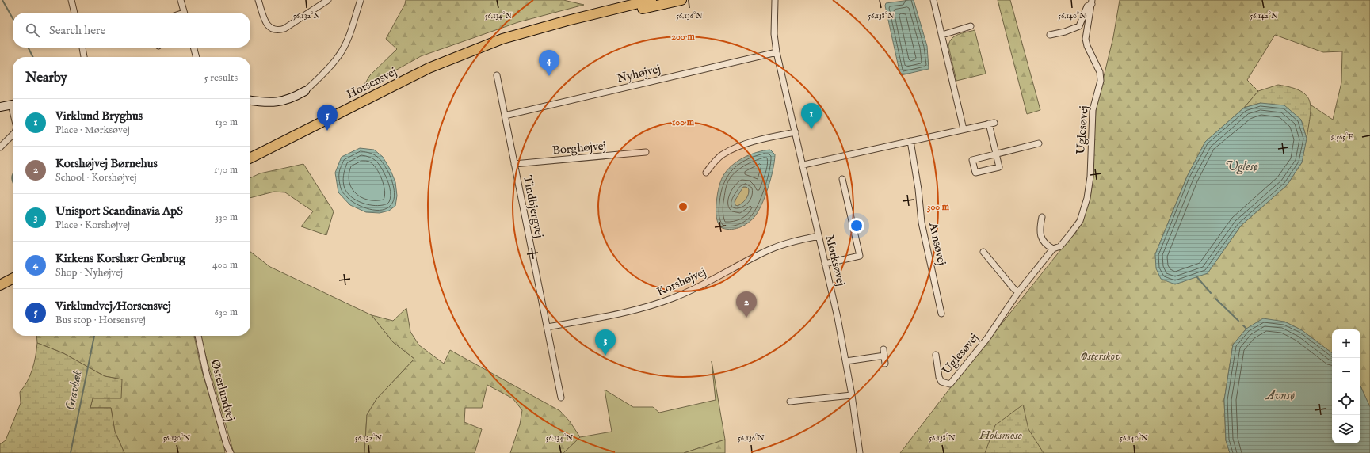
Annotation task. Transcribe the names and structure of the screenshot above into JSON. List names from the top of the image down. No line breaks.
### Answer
{"streets":{"main road":["Horsensvej"],"street":["Nyhøjvej","Uglesøvej","Borghøjvej","Tindbjergvej","Avnsøvej","Mørksøvej","Korshøjvej","Østerlundvej"]},"crossings":[["Nyhøjvej","Tindbjergvej"],["Nyhøjvej","Mørksøvej"],["Borghøjvej","Tindbjergvej"],["Tindbjergvej","Korshøjvej"],["Mørksøvej","Korshøjvej"]],"water":["Uglesø","Gravbæk","Avnsø"],"parks":["Østerskov","Hoksmose"],"page":{"search":"Search here","pins":["4","1","5","2","3"],"heading":["Nearby","5 results"],"list":[{"mark":"1","name":"Virklund Bryghus","note":"Place · Mørksøvej","value":"130 m"},{"mark":"2","name":"Korshøjvej Børnehus","note":"School · Korshøjvej","value":"170 m"},{"mark":"3","name":"Unisport Scandinavia ApS","note":"Place · Korshøjvej","value":"330 m"},{"mark":"4","name":"Kirkens Korshær Genbrug","note":"Shop · Nyhøjvej","value":"400 m"},{"mark":"5","name":"Virklundvej/Horsensvej","note":"Bus stop · Horsensvej","value":"630 m"}],"map_buttons":["+","−"]},"coordinates":["56.132°N","56.134°N","56.136°N","56.138°N","56.140°N","56.142°N","9.565°E","56.130°N"],"rings":["200 m","100 m","300 m"]}
